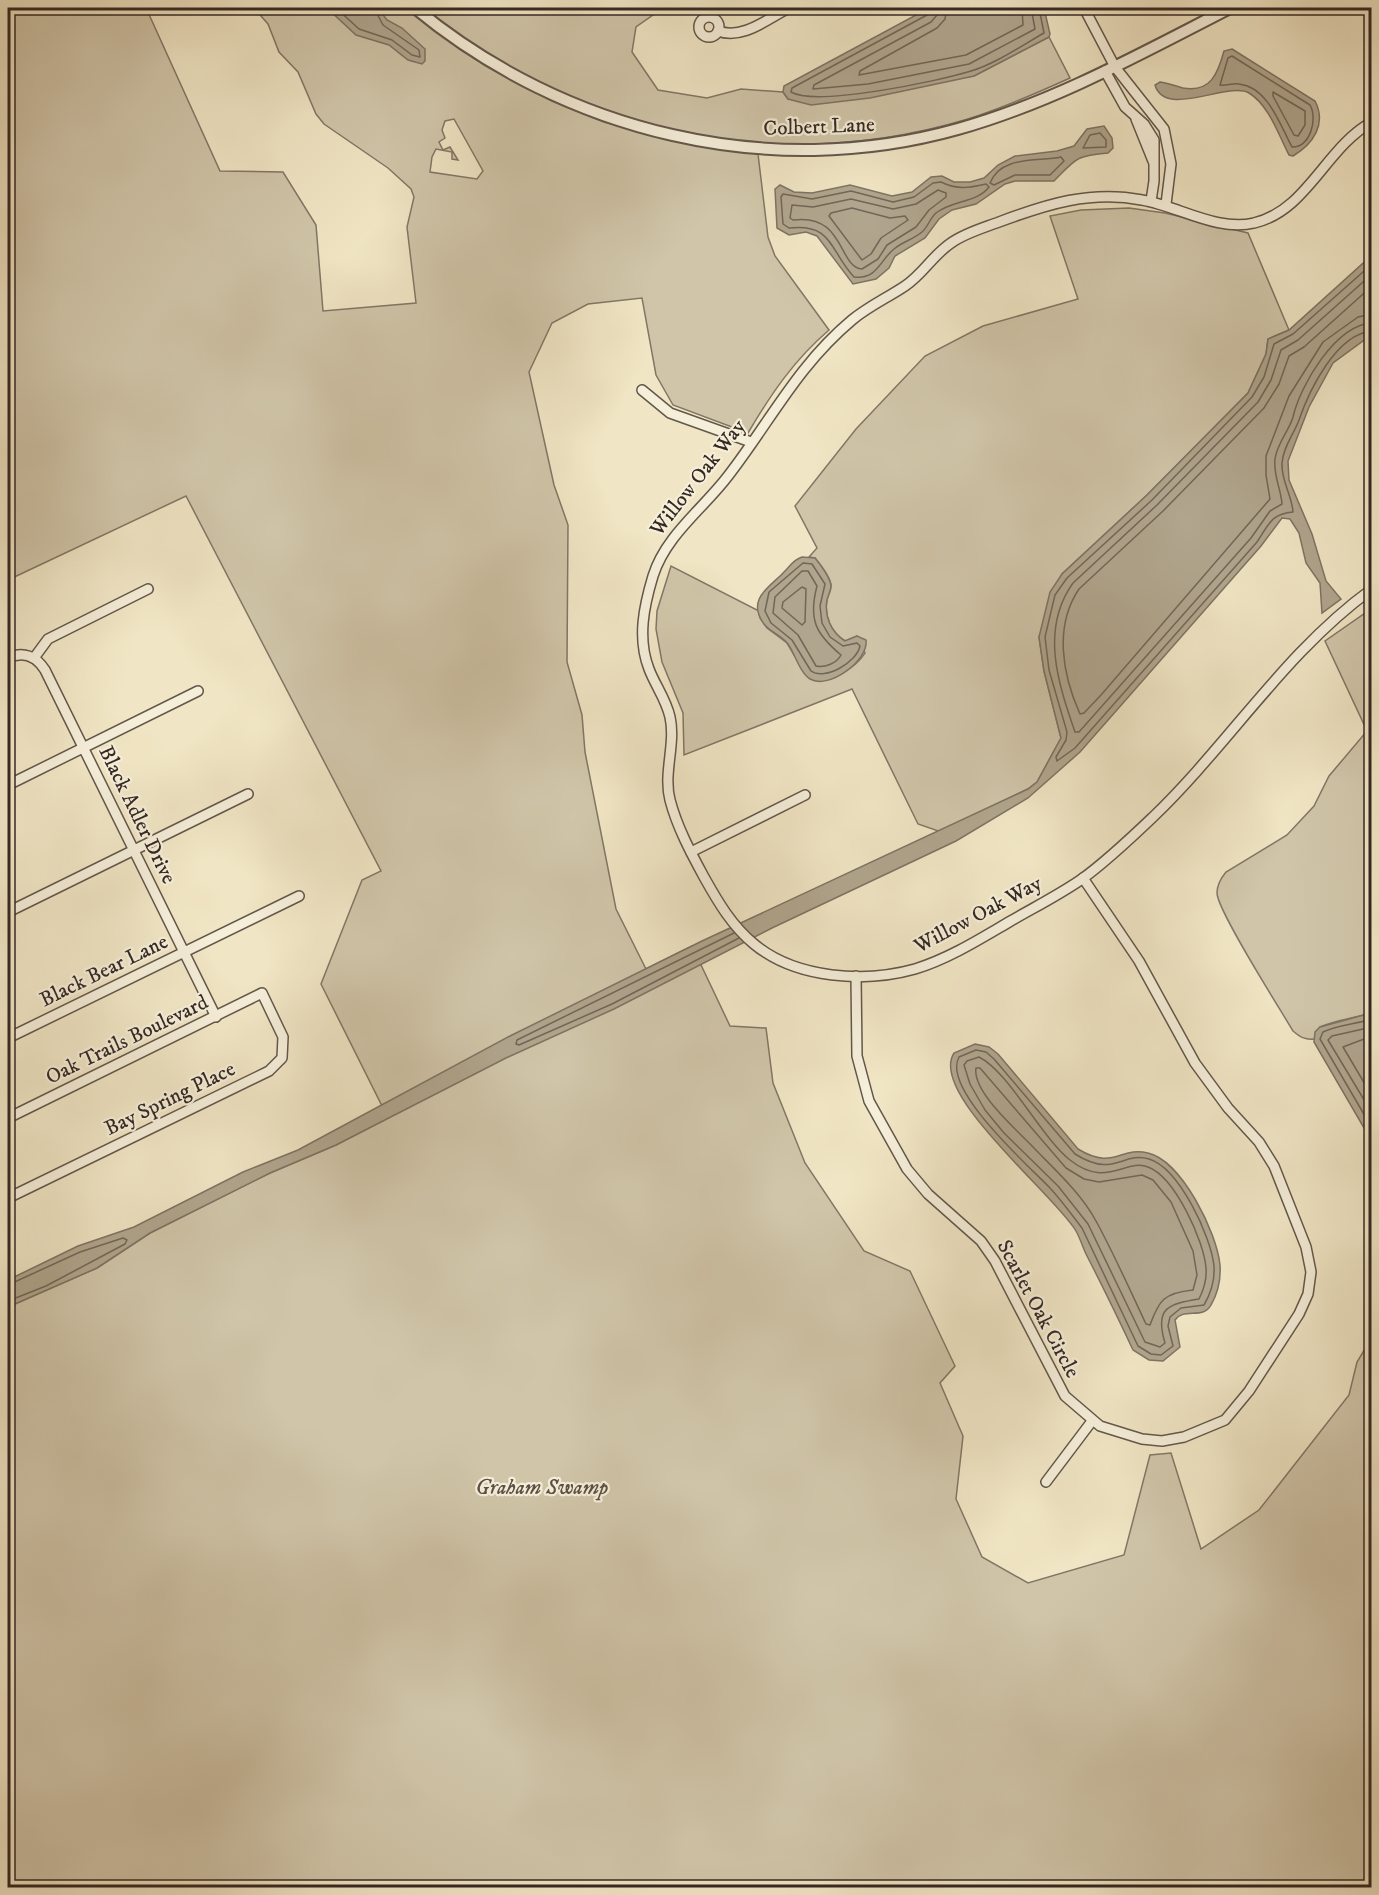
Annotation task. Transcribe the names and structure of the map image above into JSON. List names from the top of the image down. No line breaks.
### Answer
{"streets":{"street":["Colbert Lane","Willow Oak Way","Black Adler Drive","Black Bear Lane","Oak Trails Boulevard","Bay Spring Place","Scarlet Oak Circle"]},"crossings":[["Willow Oak Way","Scarlet Oak Circle"],["Black Adler Drive","Black Bear Lane"],["Black Adler Drive","Oak Trails Boulevard"],["Oak Trails Boulevard","Bay Spring Place"]],"parks":["Graham Swamp"]}
